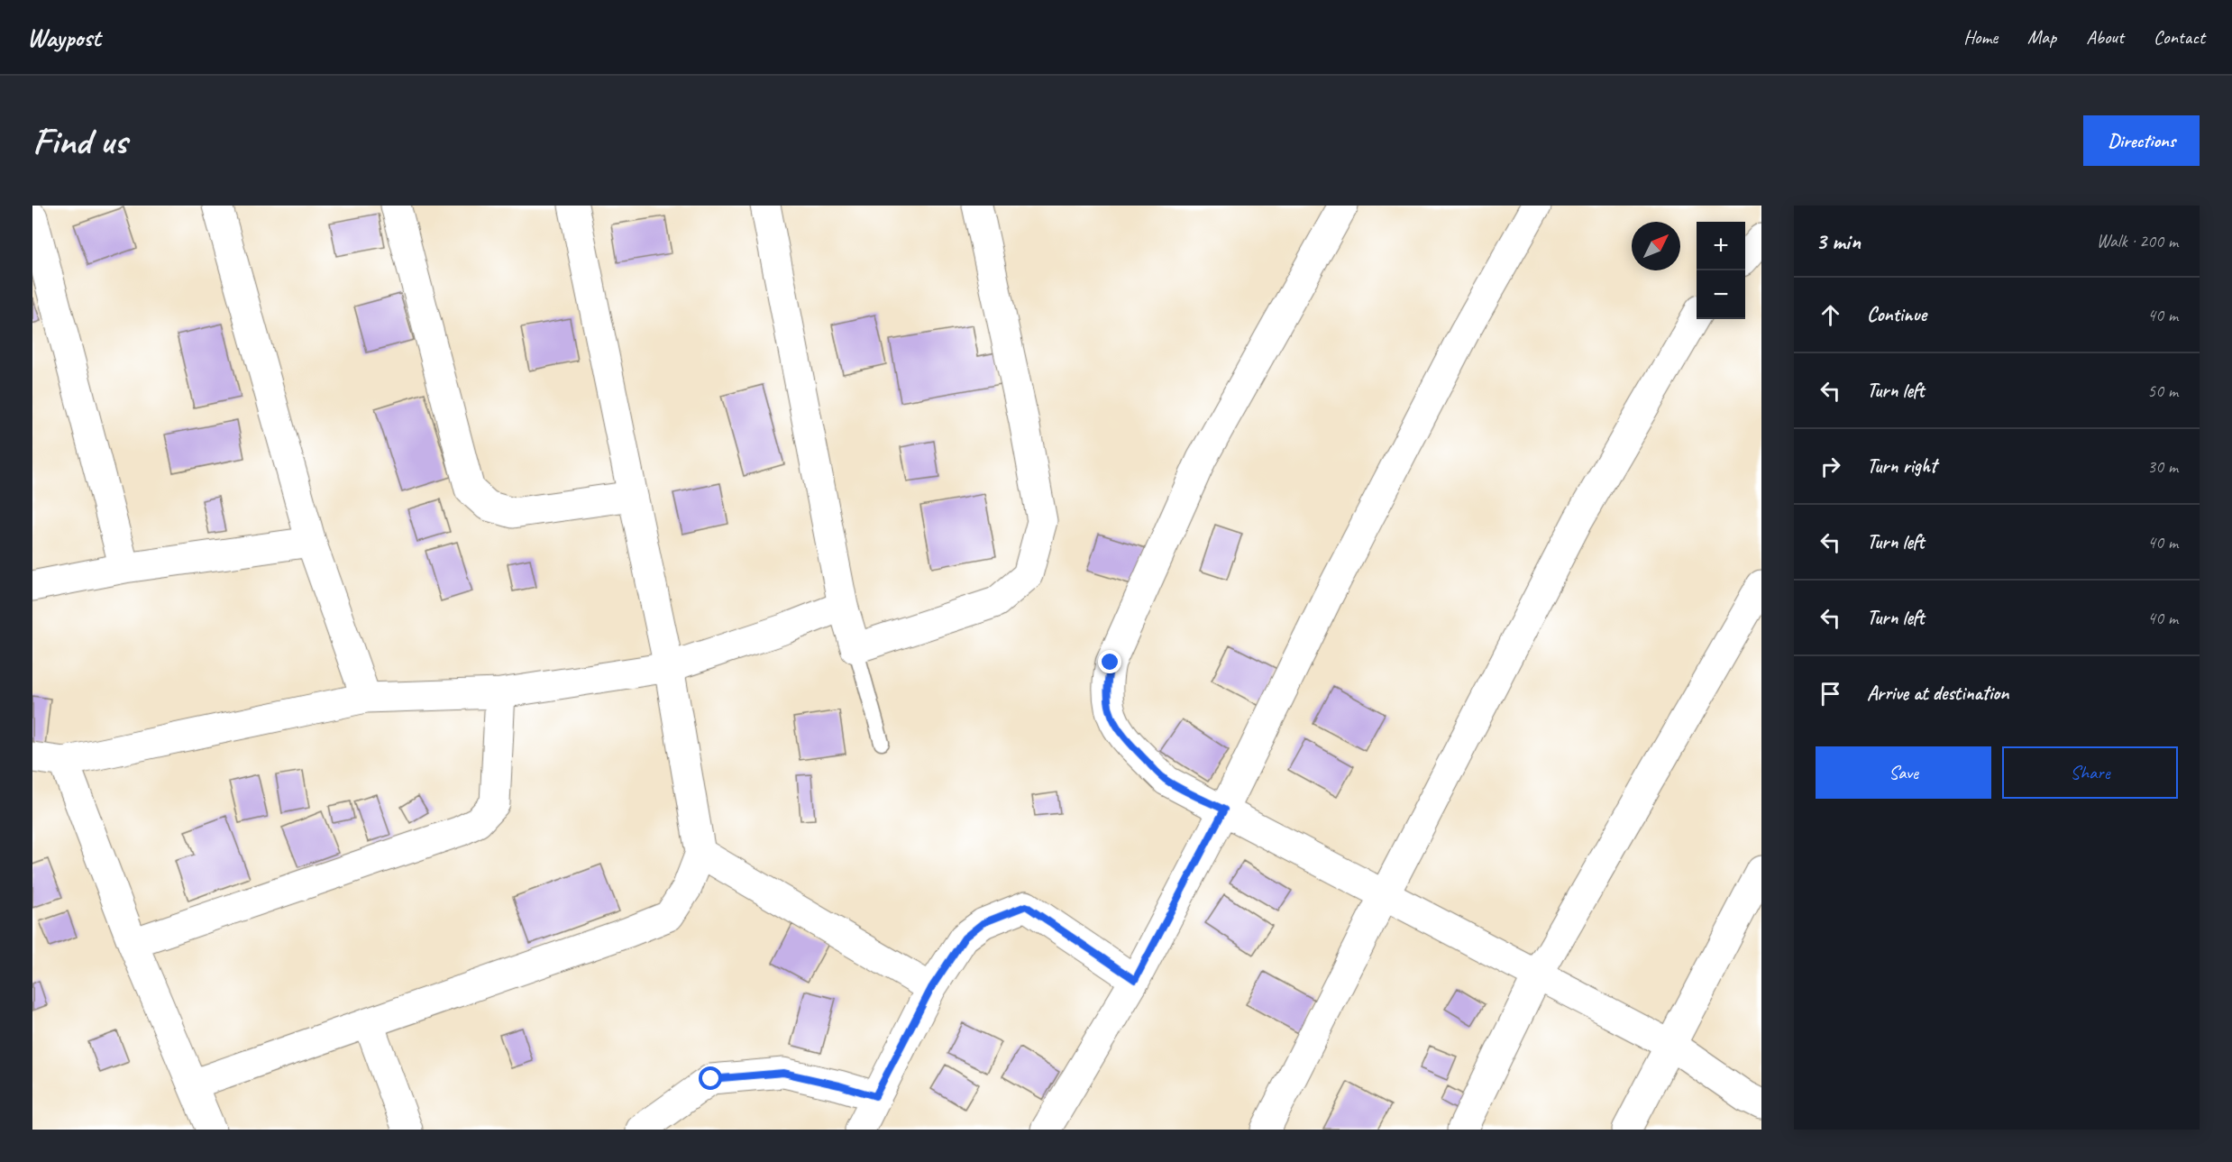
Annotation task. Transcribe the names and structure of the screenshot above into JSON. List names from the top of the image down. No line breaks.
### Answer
{"north":"top right","page":{"header":"Waypost","nav":["Home","Map","About","Contact"],"buttons":["Directions",["Save","Share"]],"title":"Find us","heading":["3 min","Walk · 200 m"],"map_buttons":["+","−"],"list":[["Continue","40 m"],["Turn left","50 m"],["Turn right","30 m"],["Turn left","40 m"],["Turn left","40 m"],"Arrive at destination"]}}
